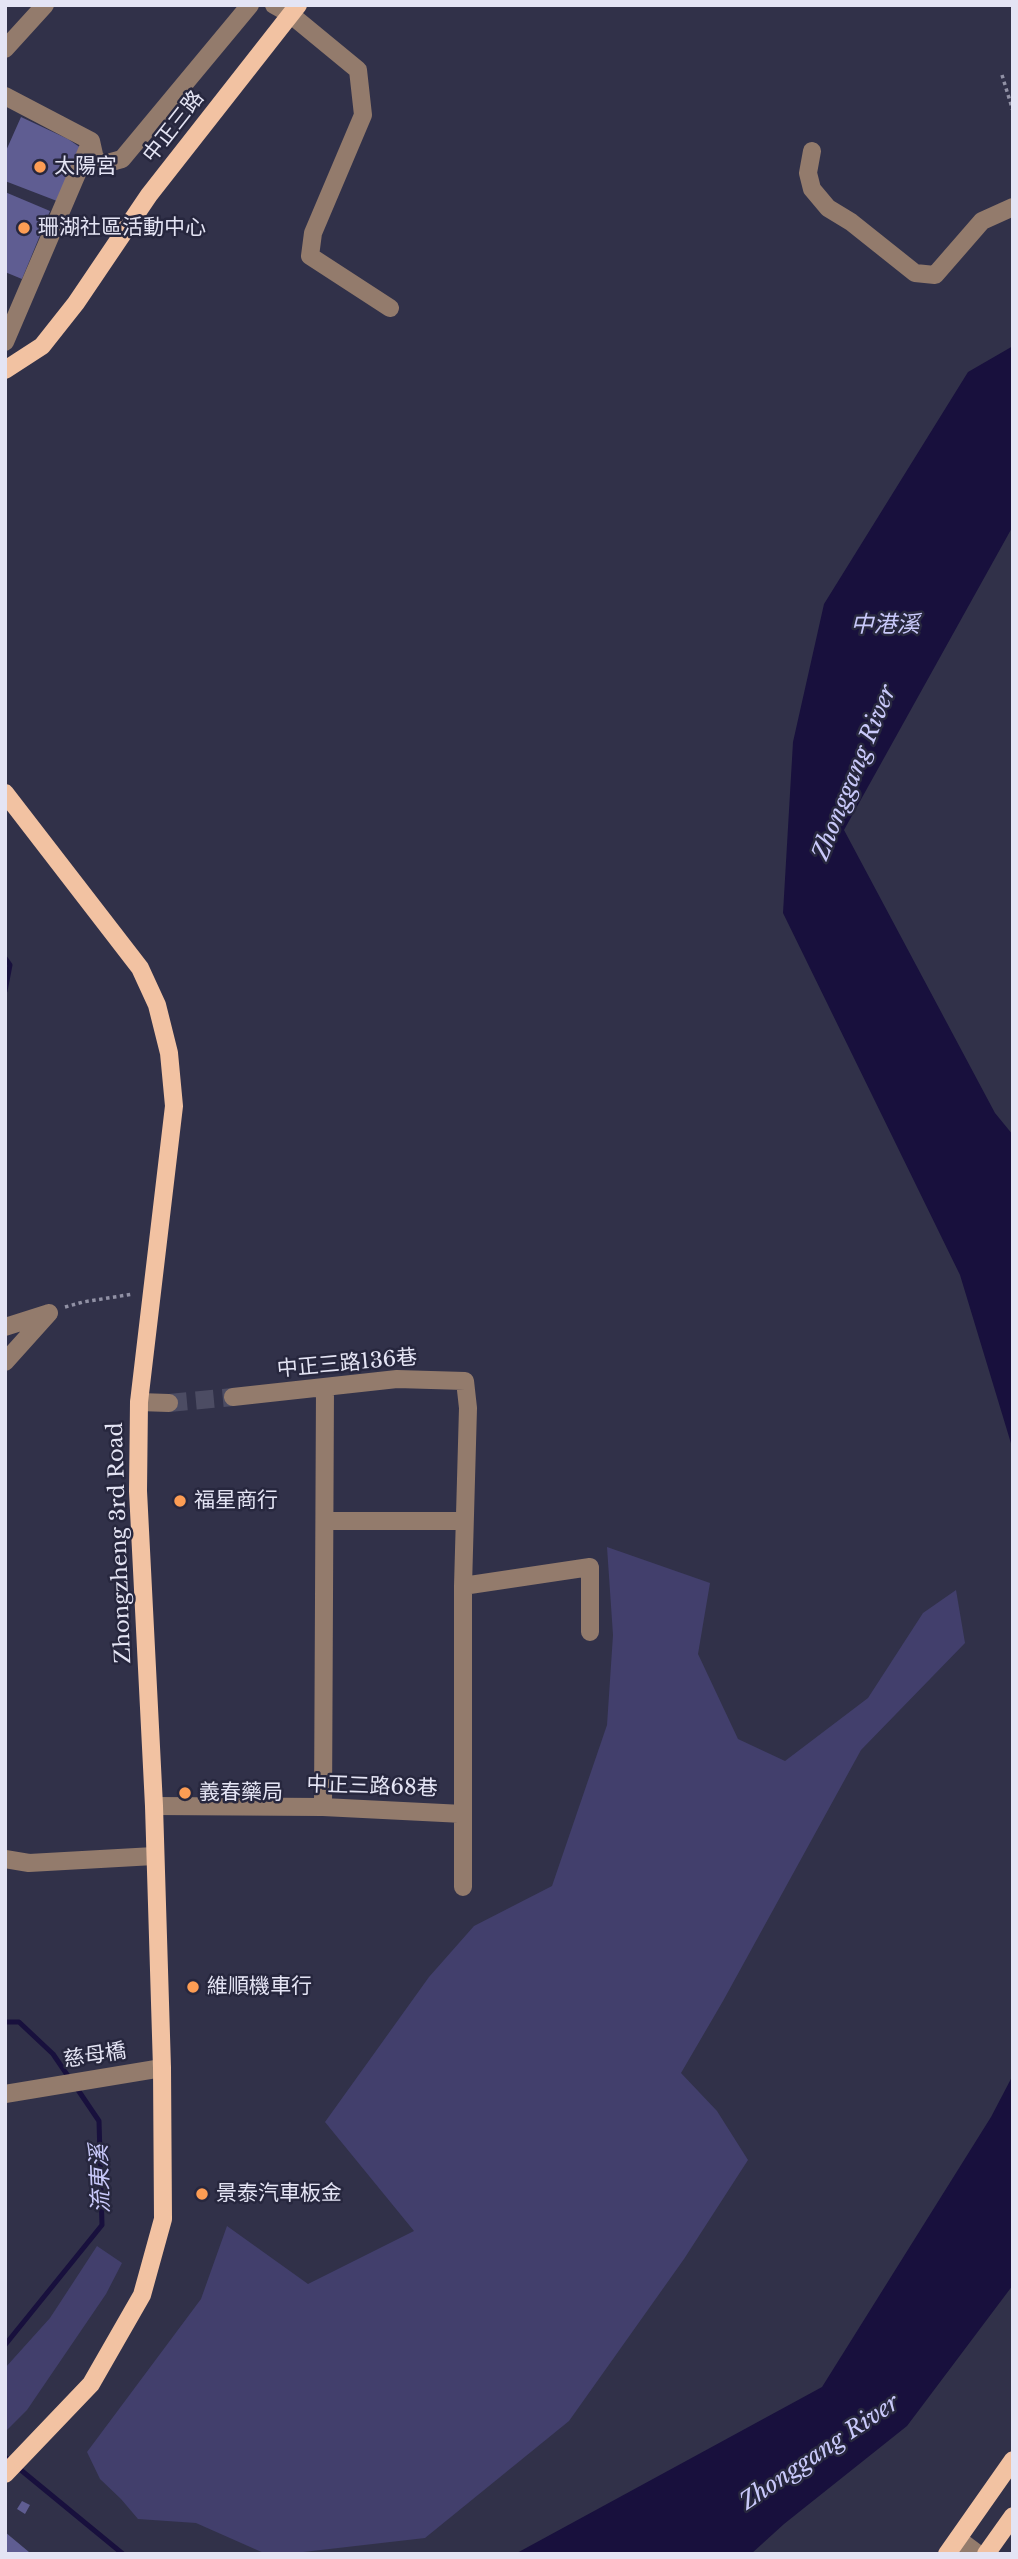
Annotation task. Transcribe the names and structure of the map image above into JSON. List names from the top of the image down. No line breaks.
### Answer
{"streets":{"main road":["中正三路","Zhongzheng 3rd Road"],"street":["中正三路136巷","中正三路68巷","慈母橋"]},"crossings":[["Zhongzheng 3rd Road","中正三路68巷"],["Zhongzheng 3rd Road","慈母橋"]],"water":["中港溪","Zhonggang River","流東溪"],"places":["太陽宮","珊湖社區活動中心","福星商行","義春藥局","維順機車行","景泰汽車板金"]}
